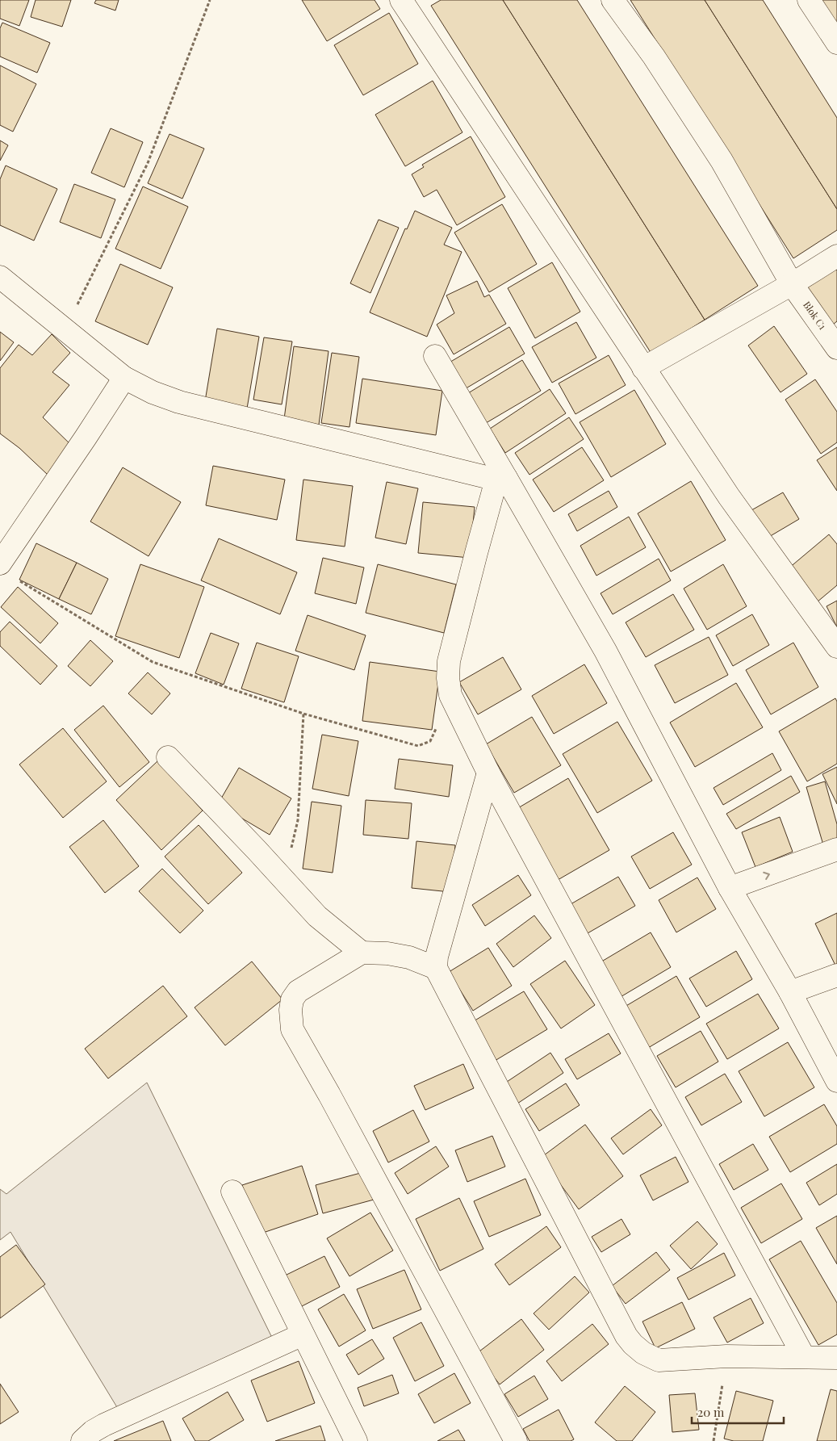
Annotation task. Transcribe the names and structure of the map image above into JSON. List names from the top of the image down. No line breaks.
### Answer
{"streets":{"street":["Blok C1"]},"scale_bar":"20 m"}
